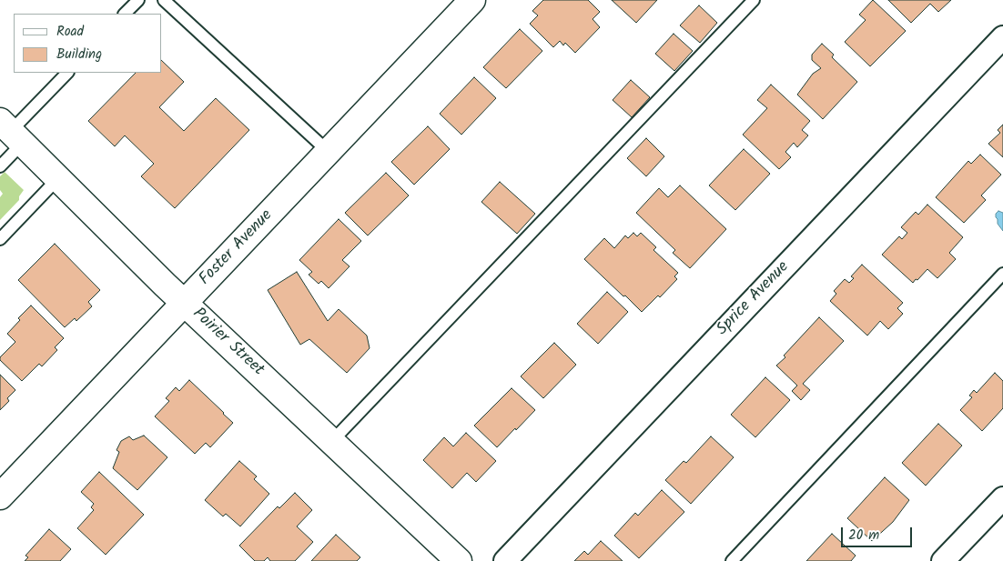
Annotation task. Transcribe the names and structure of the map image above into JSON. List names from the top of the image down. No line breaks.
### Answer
{"streets":{"street":["Foster Avenue","Sprice Avenue","Poirier Street"]},"crossings":[["Foster Avenue","Poirier Street"]],"legend":["Road","Building"],"scale_bar":"20 m"}
